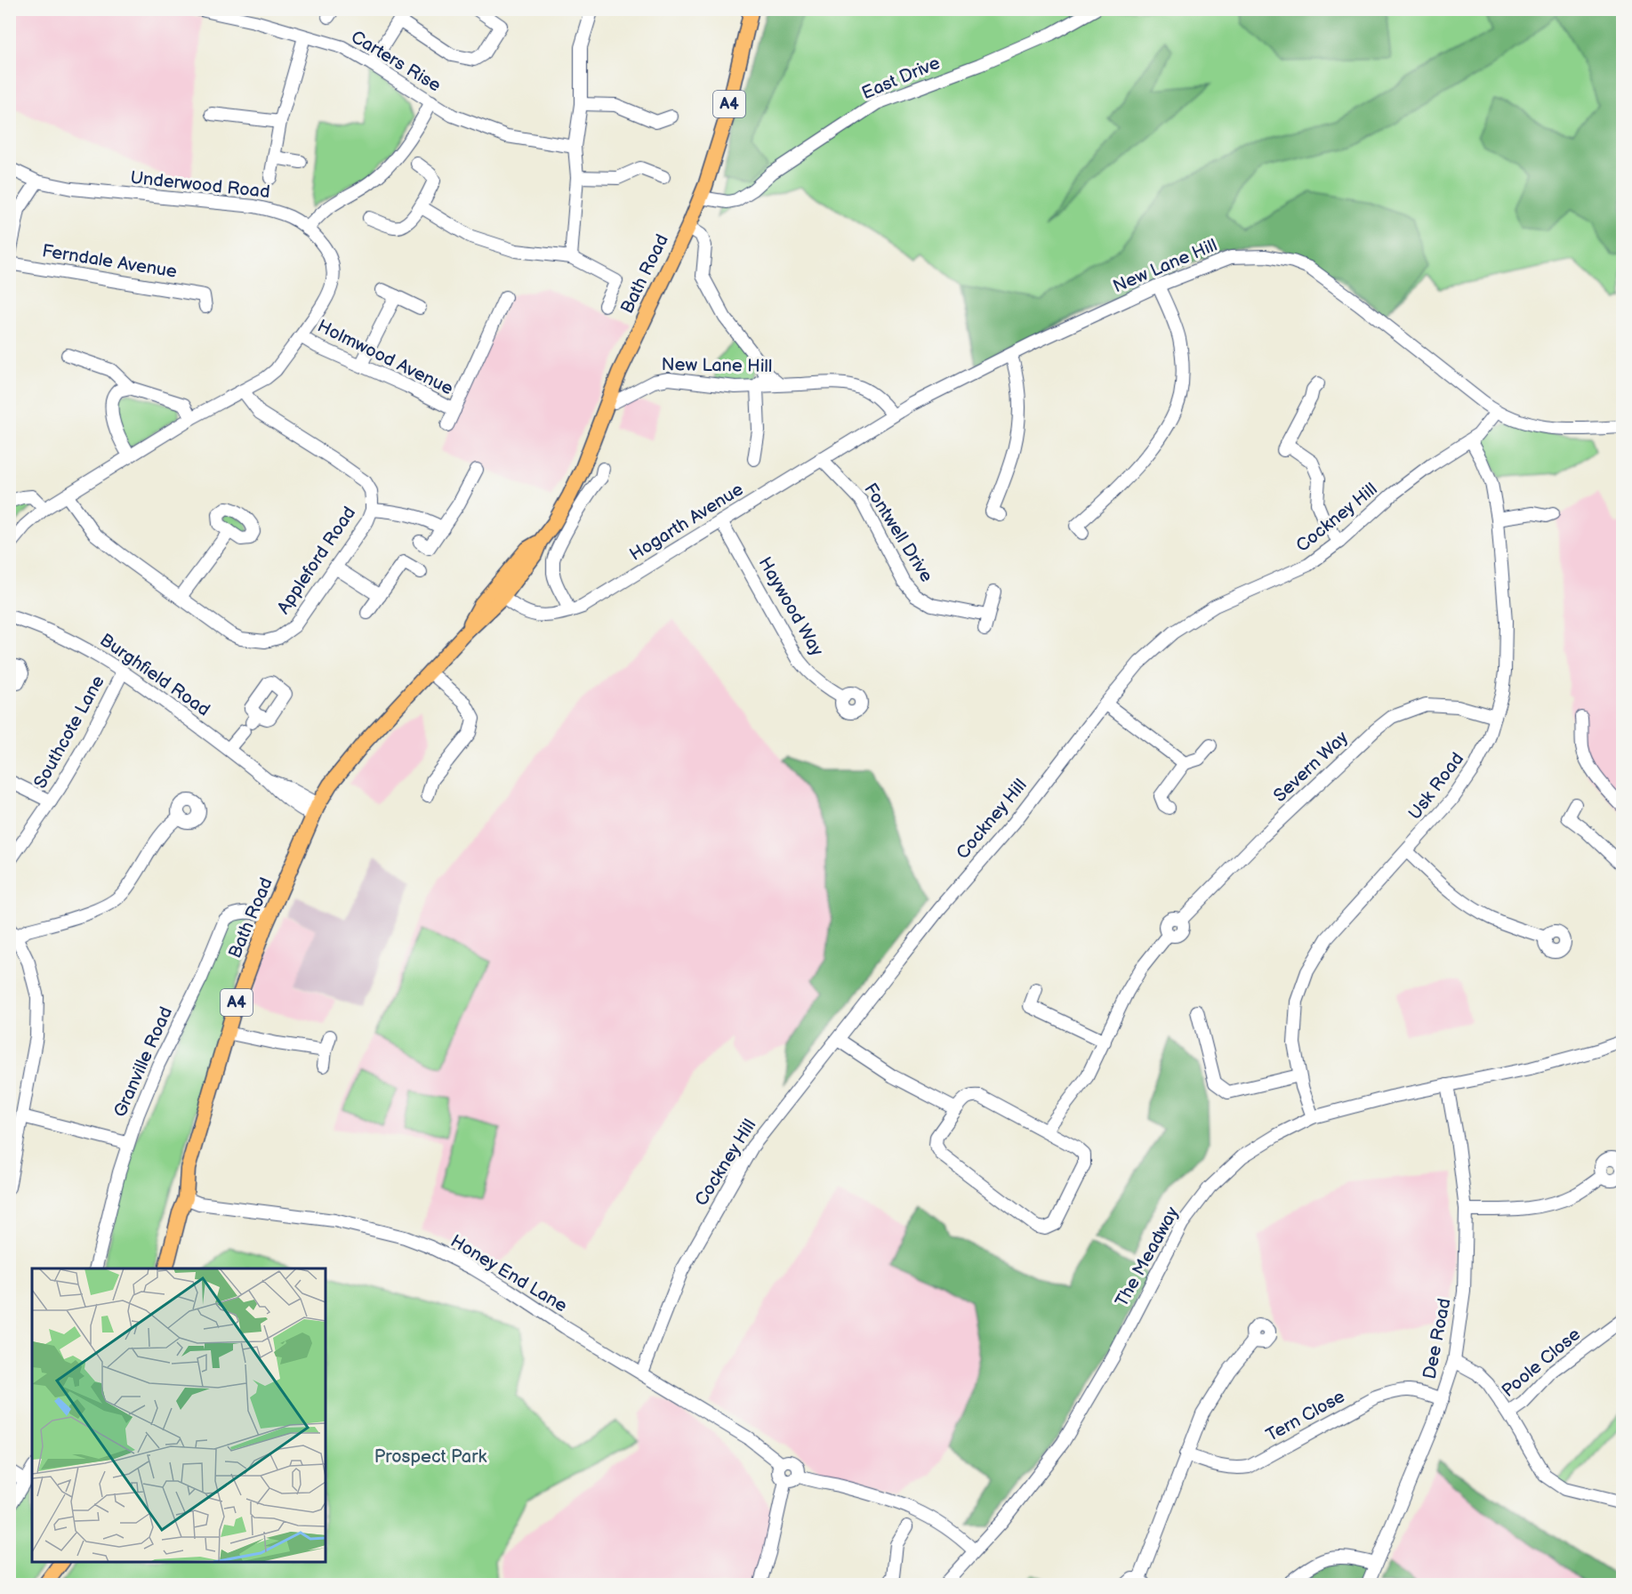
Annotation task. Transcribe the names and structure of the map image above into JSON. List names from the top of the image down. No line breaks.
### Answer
{"streets":{"main road":["A4","Bath Road"],"street":["Carters Rise","East Drive","Underwood Road","Ferndale Avenue","New Lane Hill","Holmwood Avenue","Cockney Hill","Hogarth Avenue","Fontwell Drive","Appleford Road","Haywood Way","Burghfield Road","Southcote Lane","Severn Way","Usk Road","Granville Road","The Meadway","Honey End Lane","Dee Road","Poole Close","Tern Close"]},"crossings":[["East Drive","Bath Road"],["Underwood Road","Holmwood Avenue"],["Underwood Road","Appleford Road"],["New Lane Hill","Bath Road"],["New Lane Hill","Cockney Hill"],["New Lane Hill","Hogarth Avenue"],["Bath Road","Hogarth Avenue"],["Bath Road","Burghfield Road"],["Bath Road","Granville Road"],["Bath Road","Honey End Lane"],["Cockney Hill","Usk Road"],["Cockney Hill","Honey End Lane"],["Hogarth Avenue","Fontwell Drive"],["Hogarth Avenue","Haywood Way"],["Burghfield Road","Southcote Lane"],["Severn Way","Usk Road"],["Usk Road","The Meadway"],["The Meadway","Honey End Lane"],["The Meadway","Dee Road"],["Dee Road","Tern Close"]],"parks":["Prospect Park"]}
